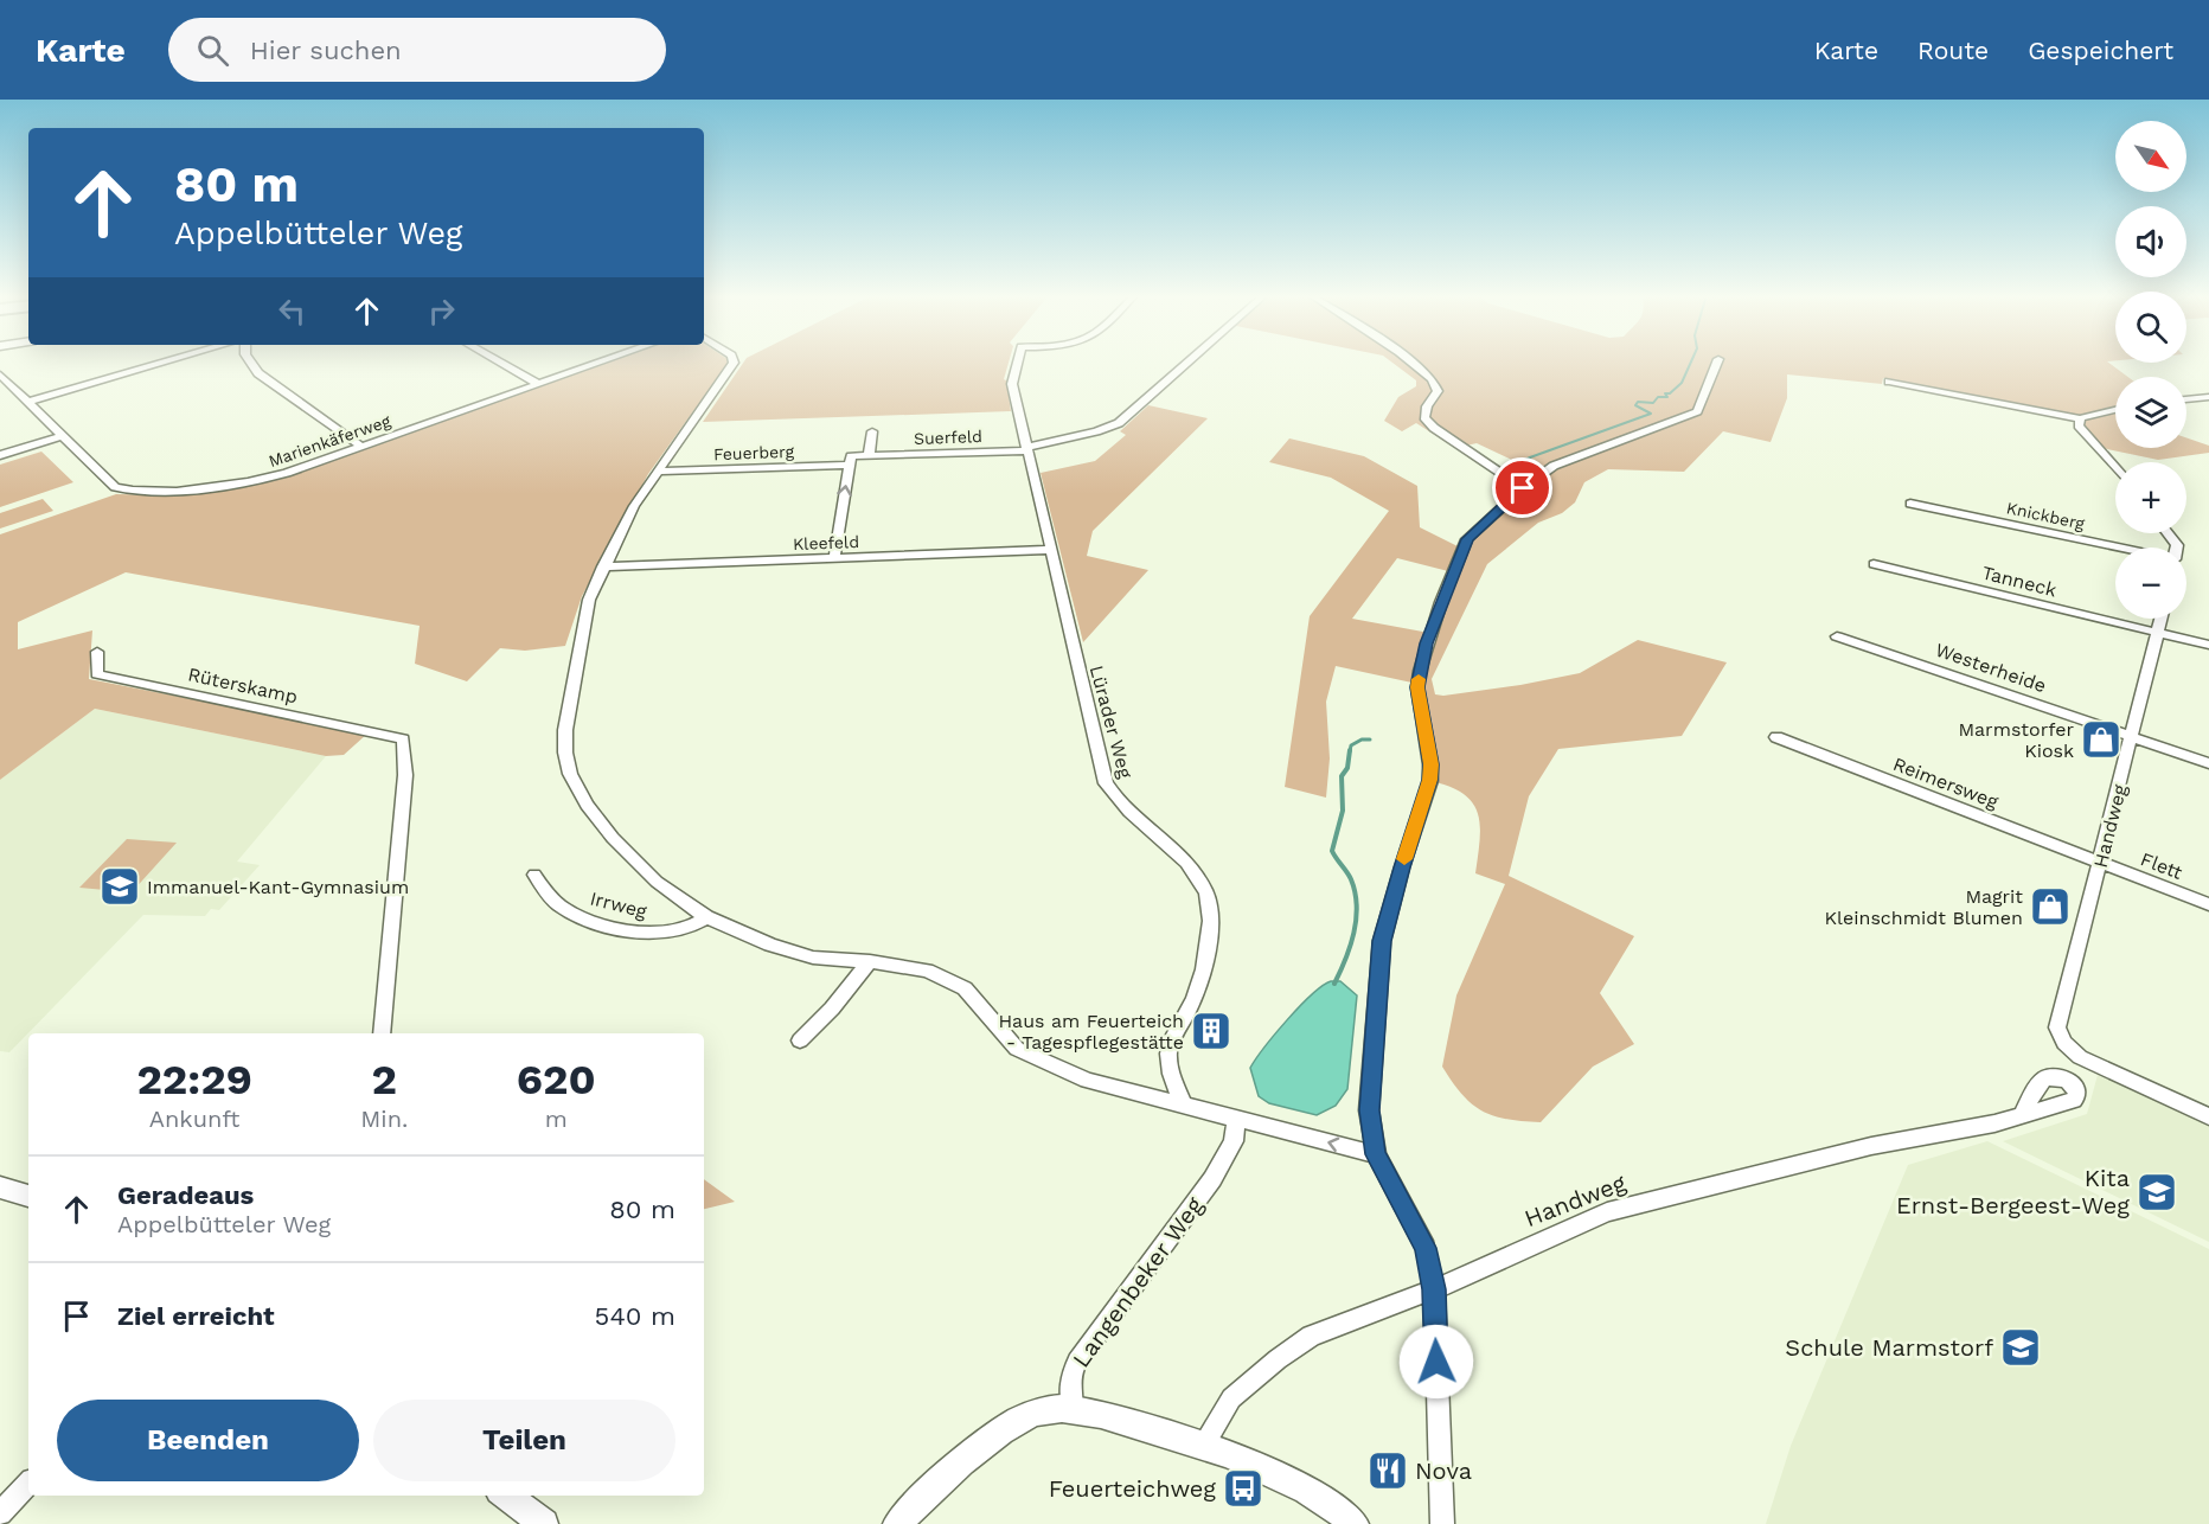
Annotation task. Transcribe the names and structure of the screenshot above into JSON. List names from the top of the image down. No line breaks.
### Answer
{"streets":{"street":["Suerfeld","Marienkäferweg","Feuerberg","Knickberg","Kleefeld","Tanneck","Westerheide","Rüterskamp","Lürader Weg","Reimersweg","Handweg","Flett","Irrweg","Langenbeker Weg"]},"crossings":[["Suerfeld","Feuerberg"],["Suerfeld","Lürader Weg"],["Kleefeld","Lürader Weg"],["Tanneck","Handweg"],["Westerheide","Handweg"],["Reimersweg","Handweg"],["Reimersweg","Flett"],["Handweg","Flett"]],"places":{"shop":["Marmstorfer Kiosk","Magrit Kleinschmidt Blumen"],"school or university":["Immanuel-Kant-Gymnasium","Kita Ernst-Bergeest-Weg","Schule Marmstorf"],"building":["Haus am Feuerteich - Tagespflegestätte"],"restaurant":["Nova"],"bus stop":["Feuerteichweg"]},"north":"bottom right","page":{"header":"Karte","search":"Hier suchen","nav":["Karte","Route","Gespeichert"],"map_buttons":["+","−"],"turn":["80 m","Appelbütteler Weg"],"eta":["22:29","Ankunft","2","Min.","620","m"],"list":[{"name":"Geradeaus","note":"Appelbütteler Weg","value":"80 m"},{"name":"Ziel erreicht","value":"540 m"}],"buttons":["Beenden","Teilen"]}}
